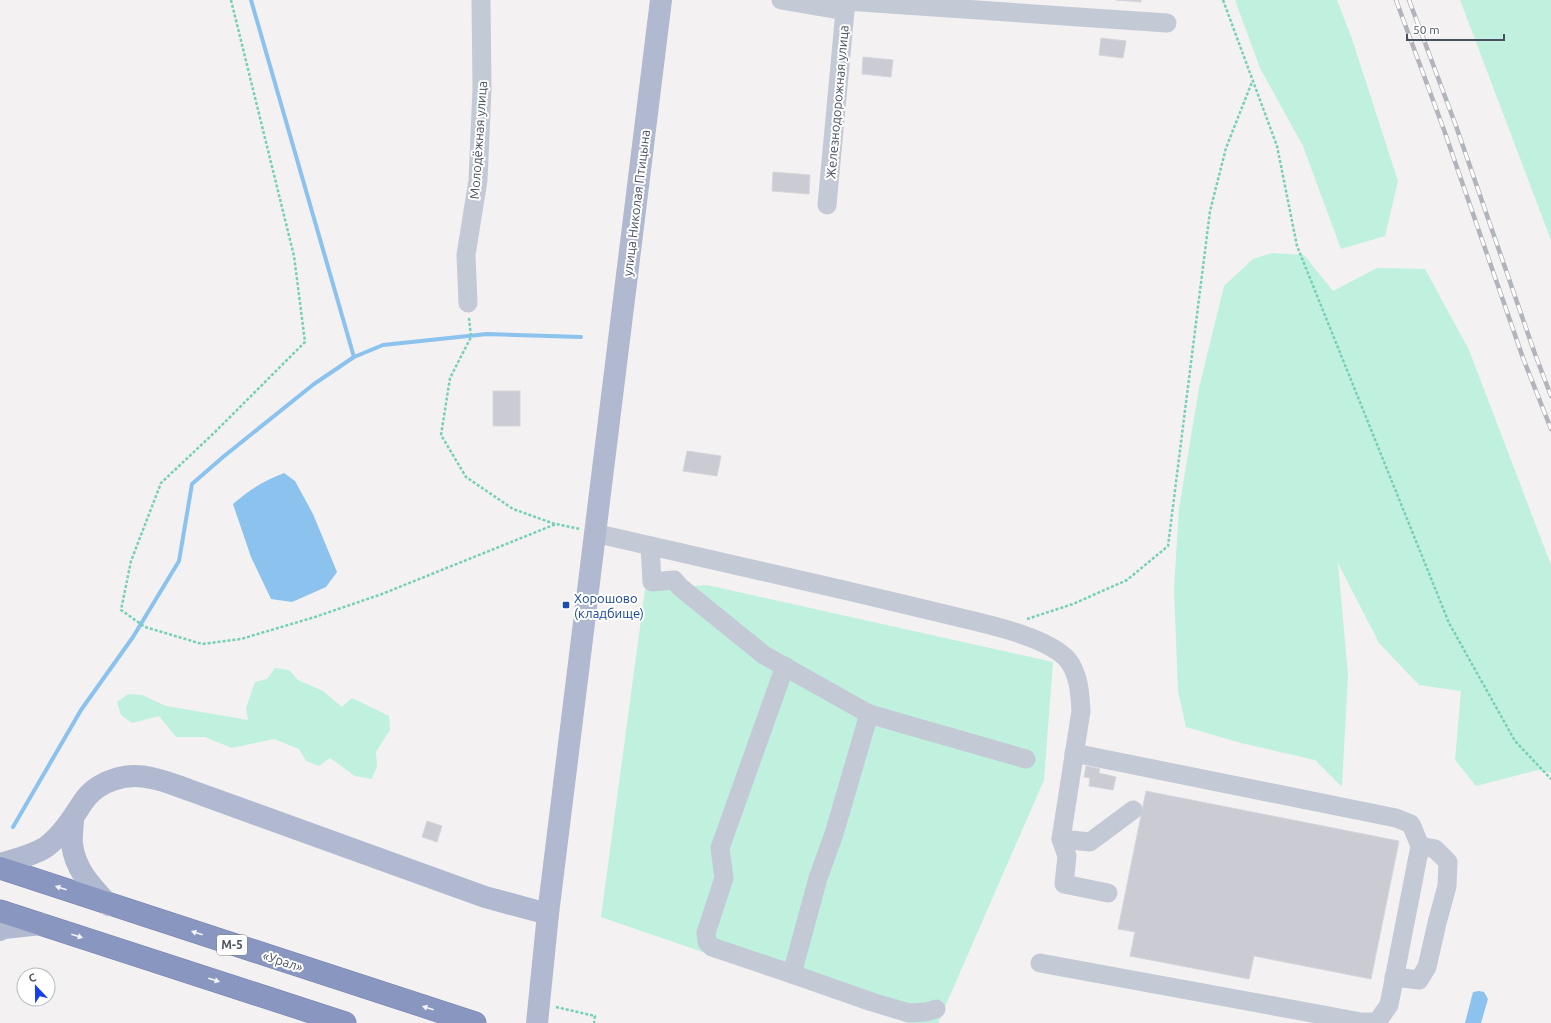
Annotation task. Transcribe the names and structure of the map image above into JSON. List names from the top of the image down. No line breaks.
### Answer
{"streets":{"highway":["М-5","«Урал»"],"main road":["улица Николая Птицына"],"street":["Железнодорожная улица","Молодёжная улица"]},"places":{"transit":["Хорошово (кладбище)"]},"scale_bar":"50 m","north":"top"}
